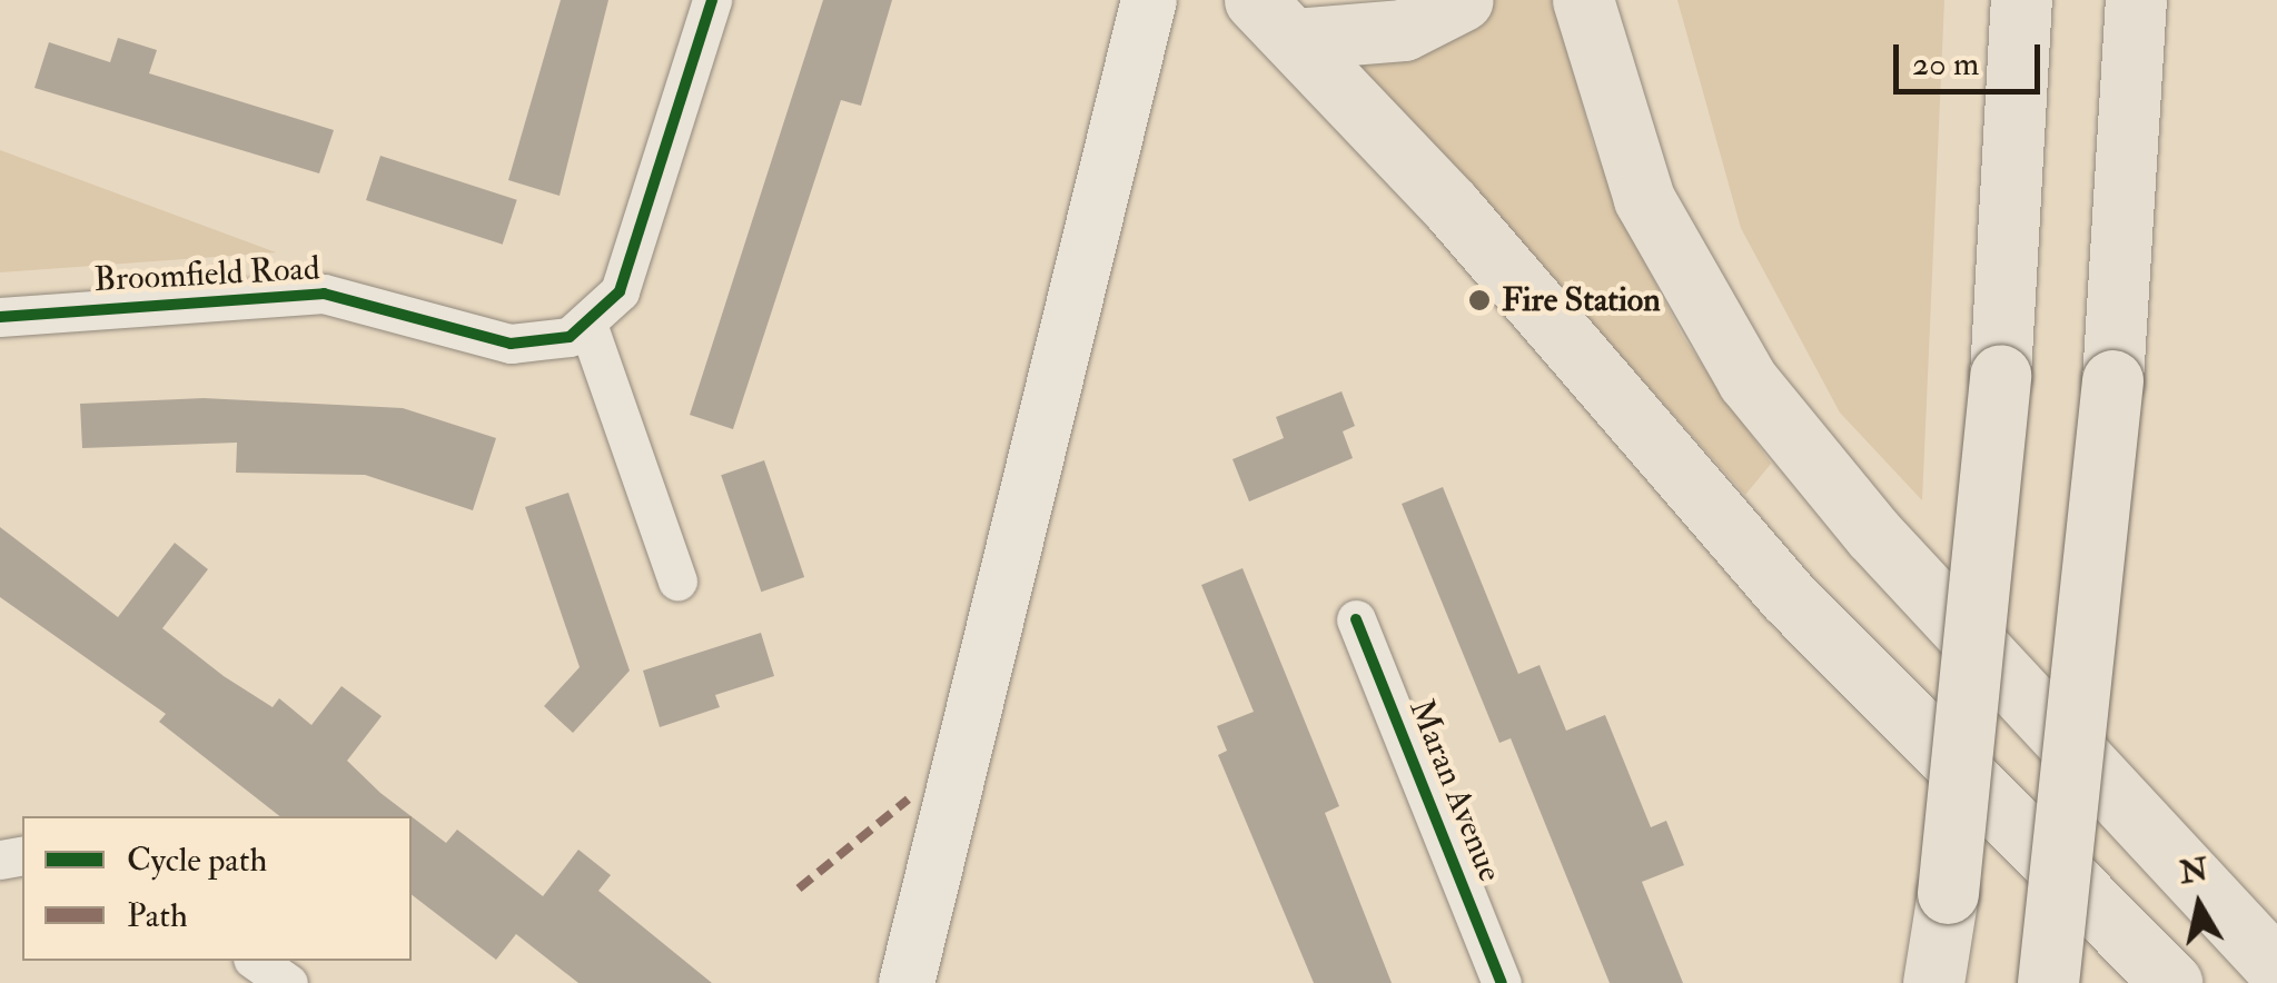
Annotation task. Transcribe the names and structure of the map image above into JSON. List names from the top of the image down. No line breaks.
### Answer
{"streets":{"street":["Broomfield Road","Maran Avenue"]},"places":["Fire Station"],"legend":["Cycle path","Path"],"scale_bar":"20 m","north":"top"}
